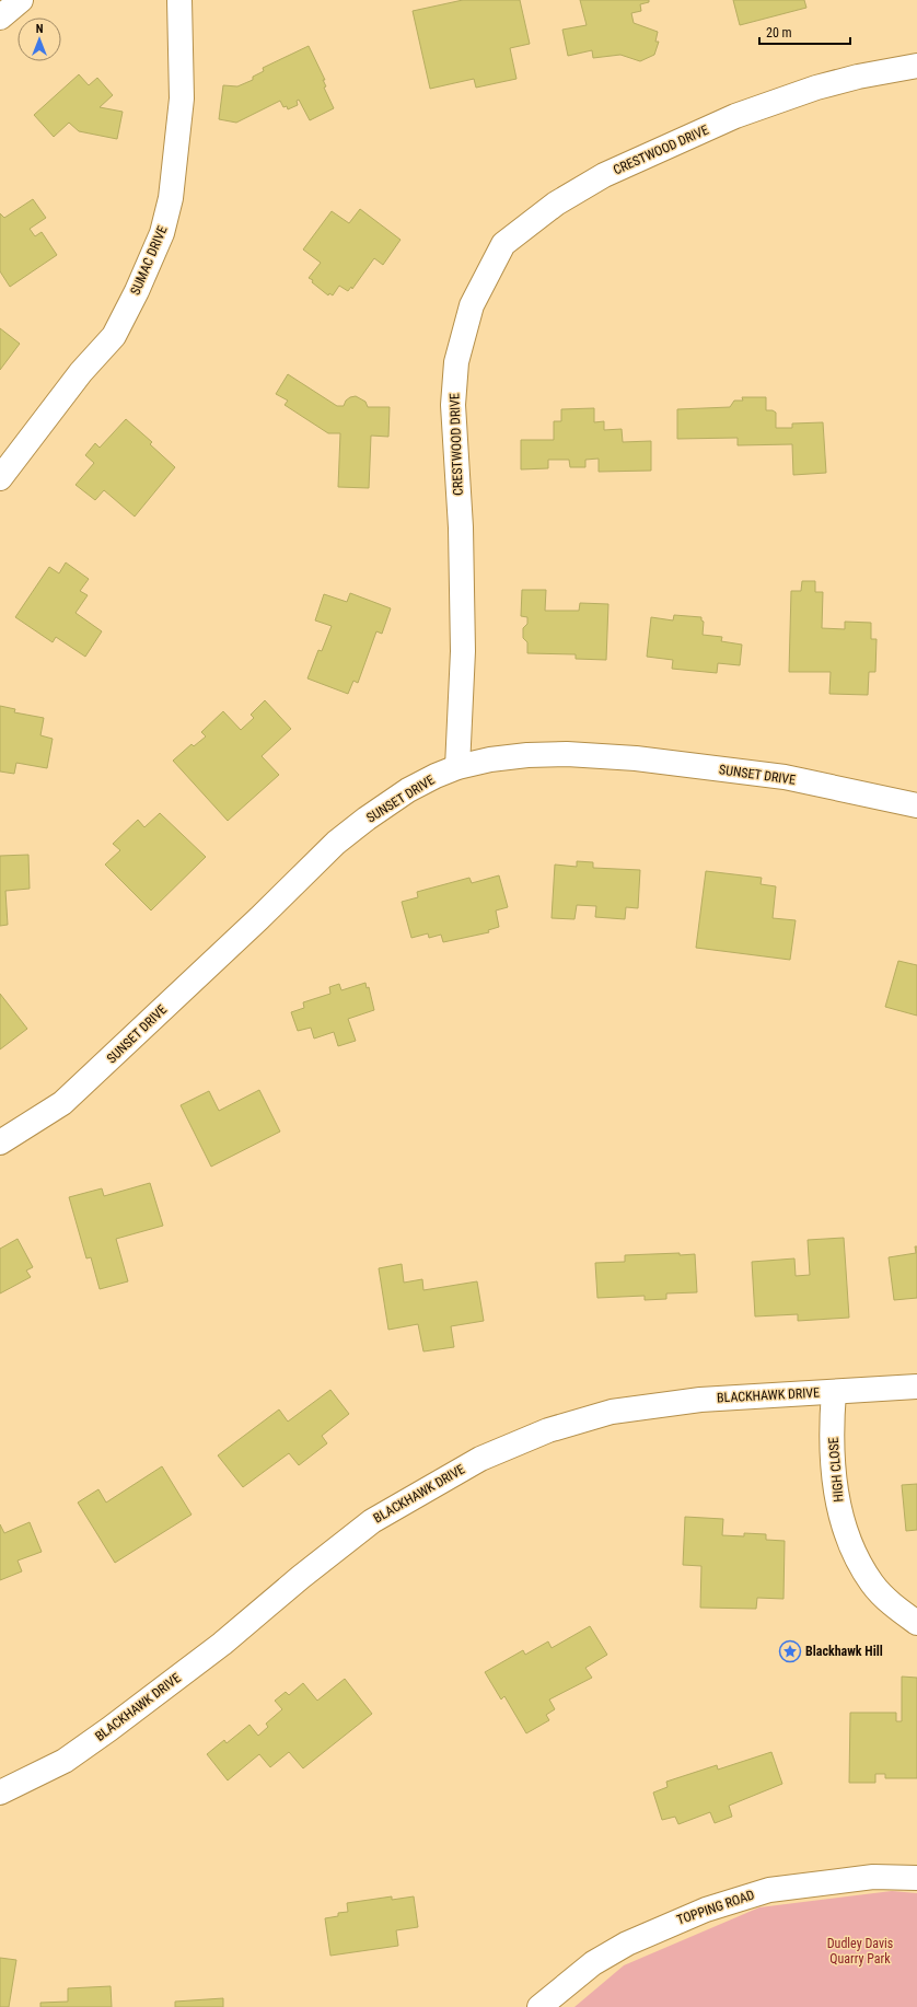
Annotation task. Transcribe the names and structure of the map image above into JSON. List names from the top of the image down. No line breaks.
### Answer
{"streets":{"street":["CRESTWOOD DRIVE","SUMAC DRIVE","SUNSET DRIVE","BLACKHAWK DRIVE","HIGH CLOSE","TOPPING ROAD"]},"crossings":[["CRESTWOOD DRIVE","SUNSET DRIVE"],["BLACKHAWK DRIVE","HIGH CLOSE"]],"parks":["Dudley Davis Quarry Park"],"places":{"place":["Blackhawk Hill"]},"scale_bar":"20 m","north":"top"}
